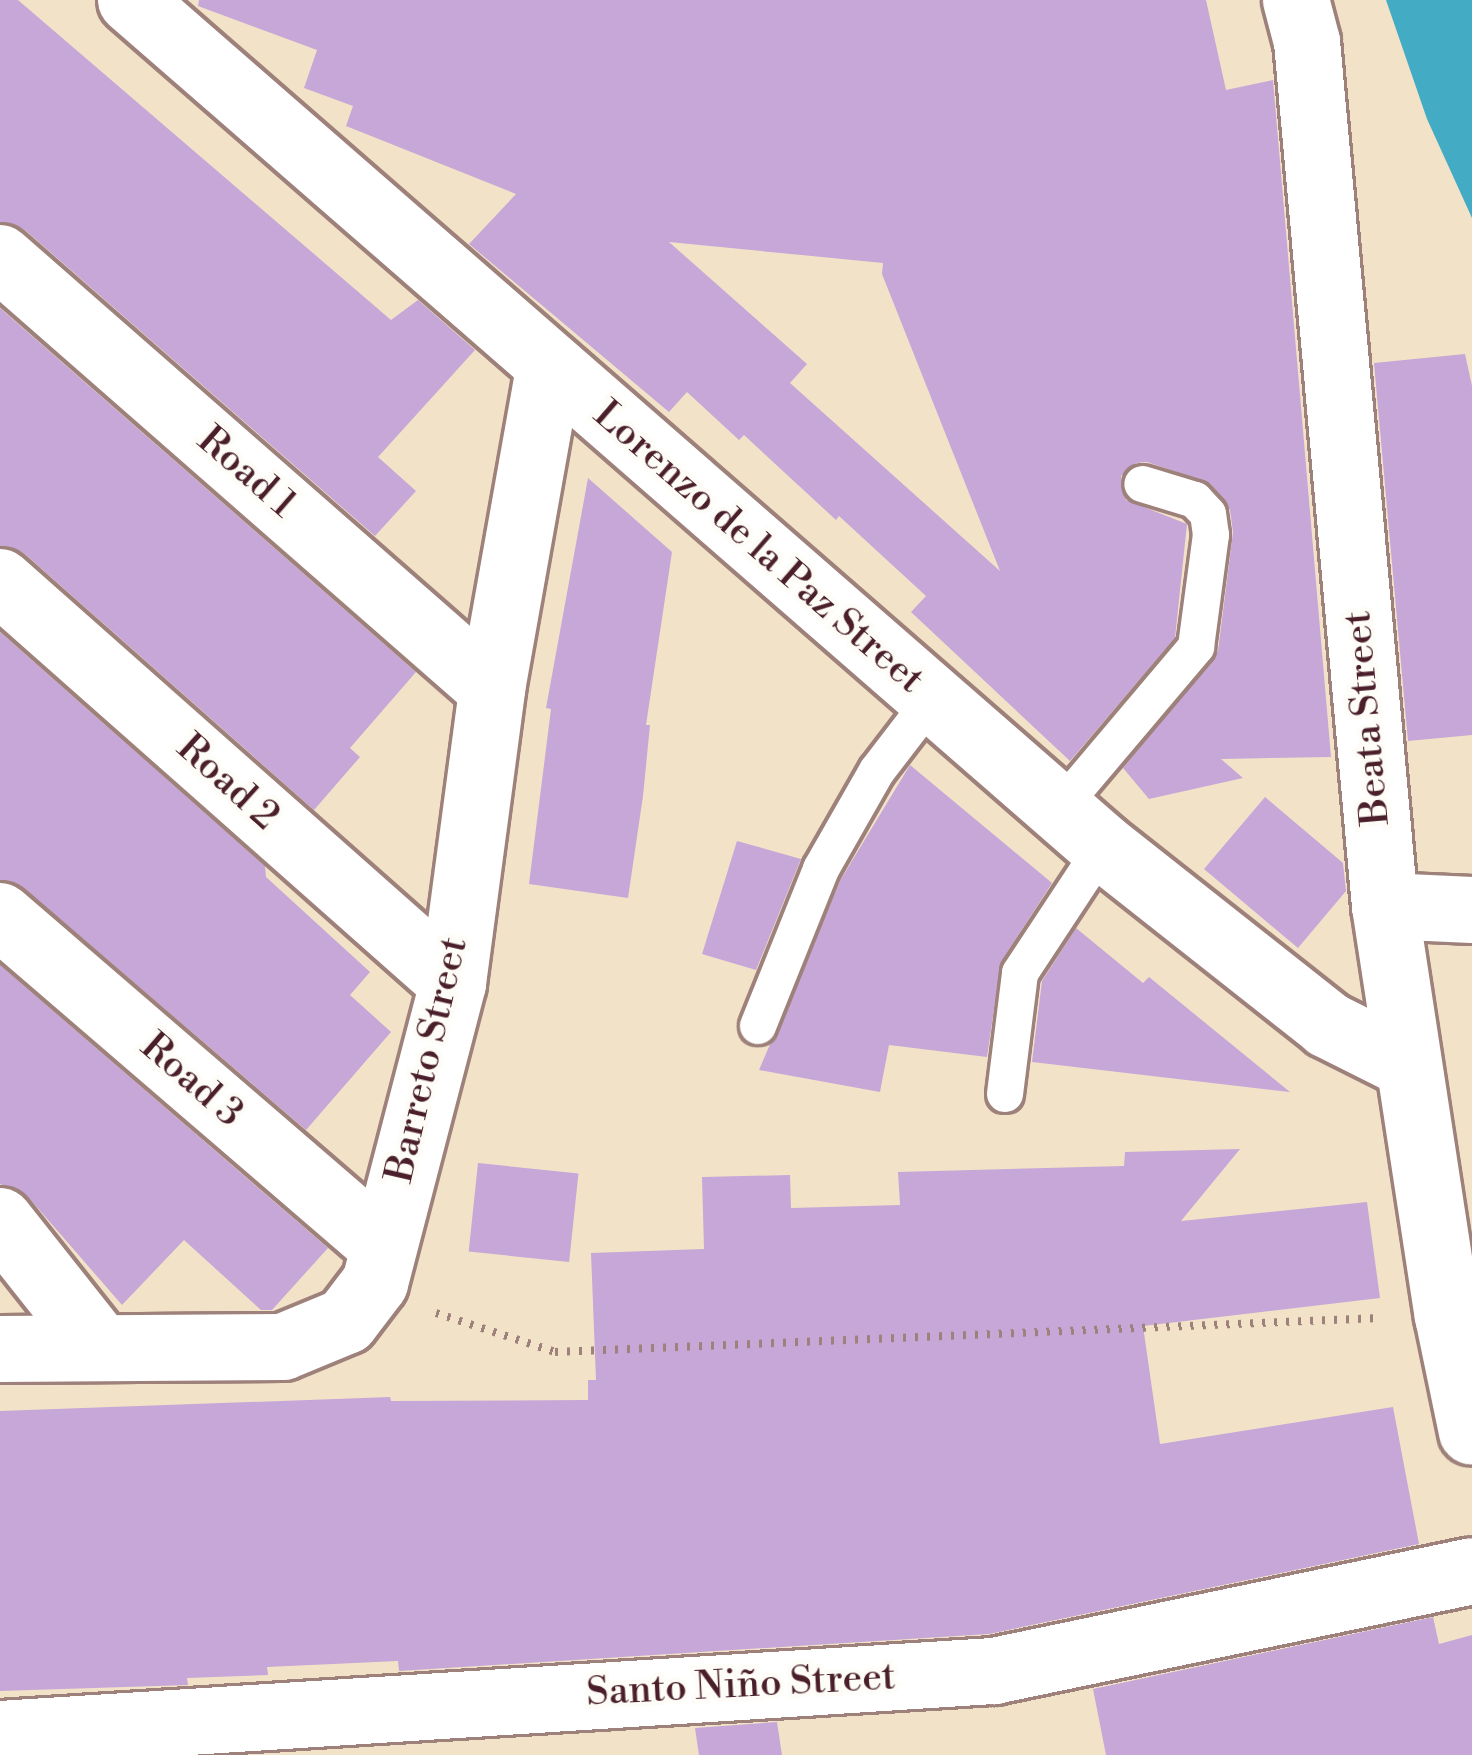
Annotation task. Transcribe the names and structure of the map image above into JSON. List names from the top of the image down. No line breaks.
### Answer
{"streets":{"street":["Road 1","Lorenzo de la Paz Street","Beata Street","Road 2","Barreto Street","Road 3","Santo Niño Street"]},"crossings":[["Road 1","Barreto Street"],["Lorenzo de la Paz Street","Beata Street"],["Lorenzo de la Paz Street","Barreto Street"],["Road 2","Barreto Street"],["Barreto Street","Road 3"]]}
